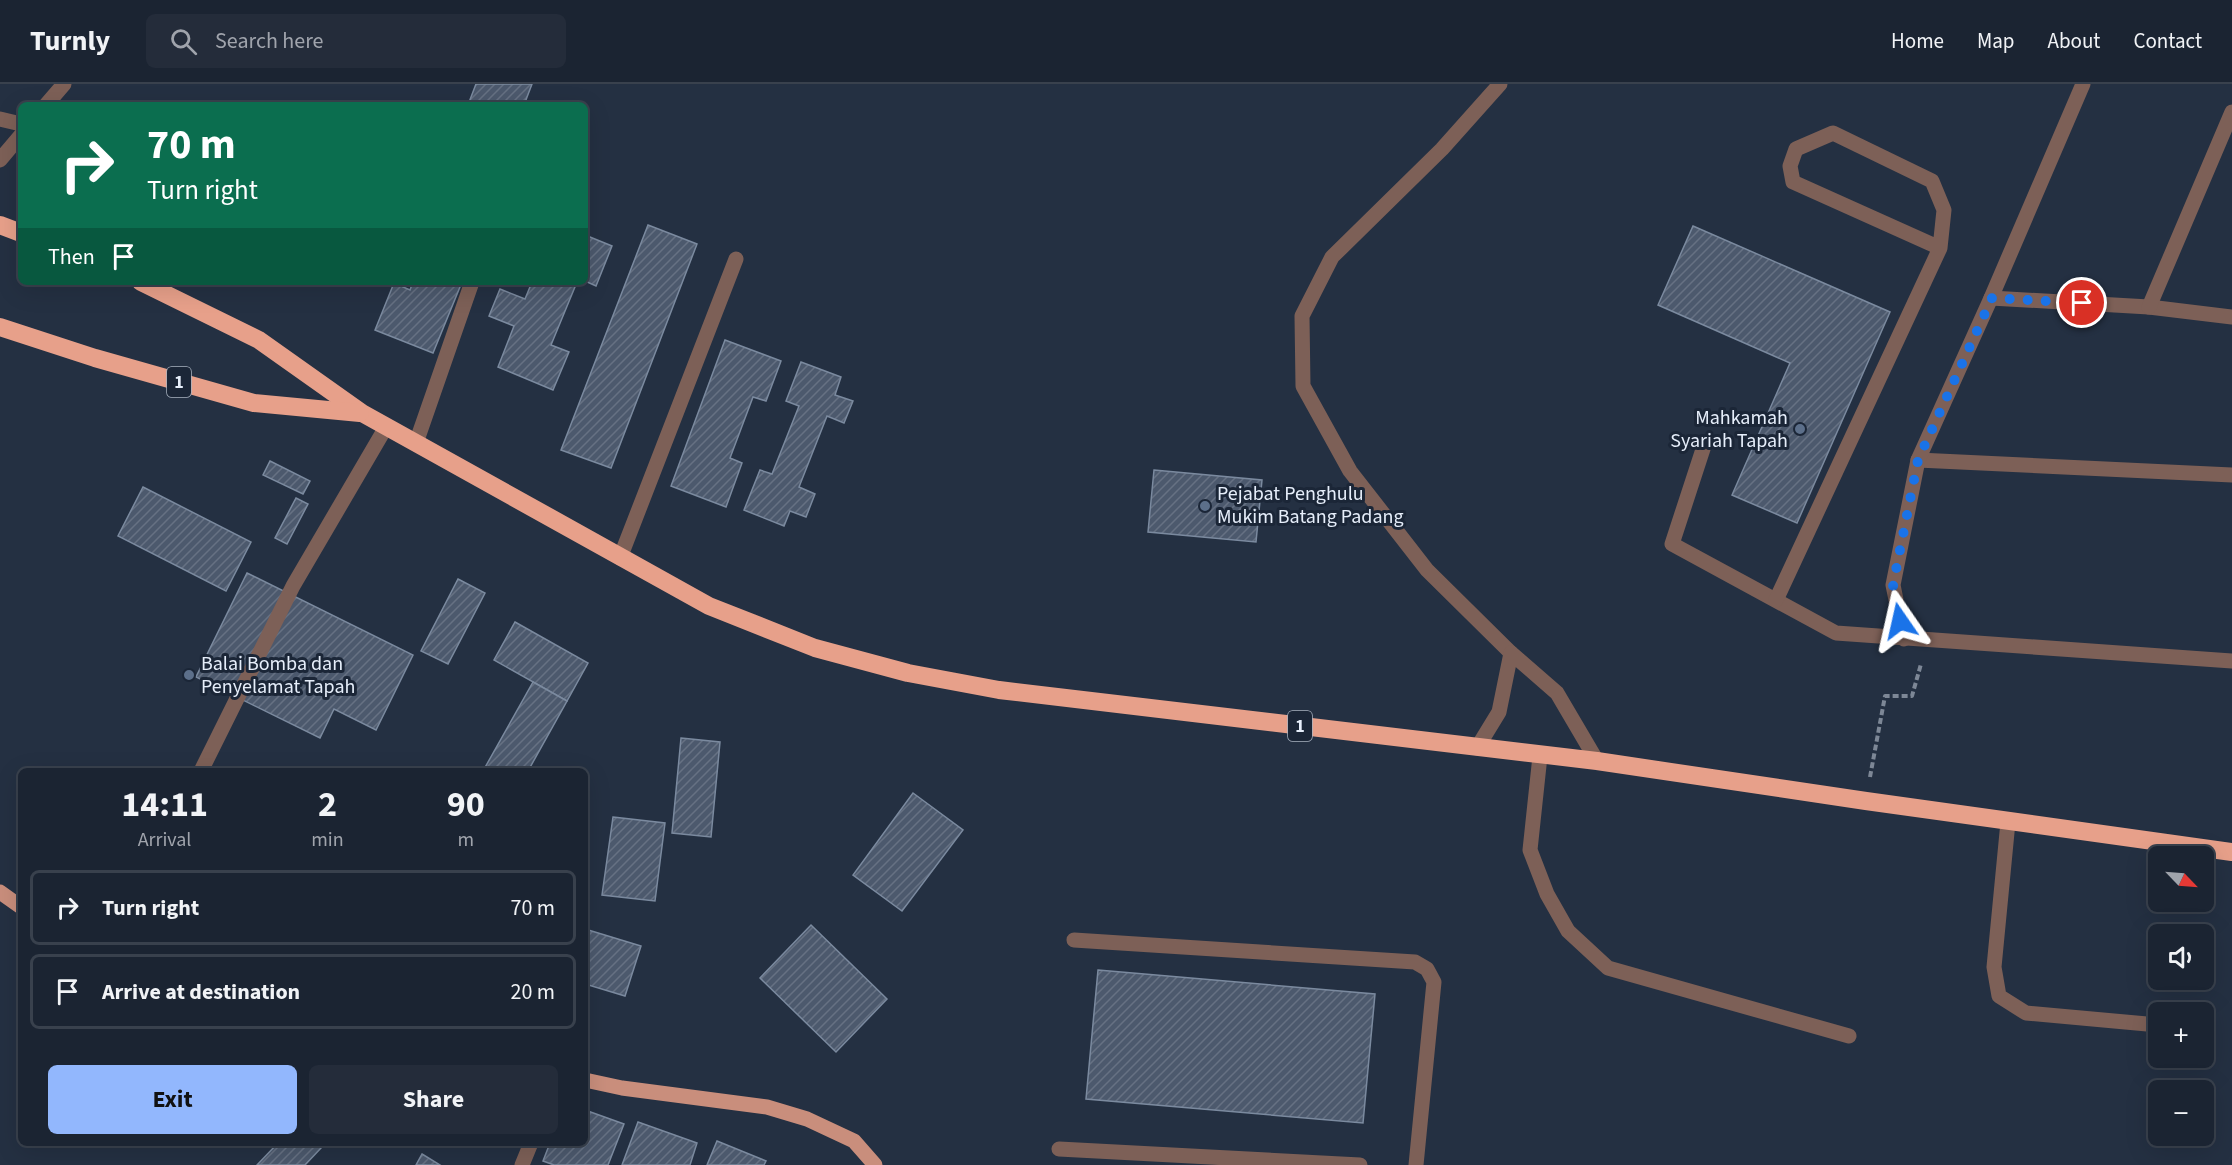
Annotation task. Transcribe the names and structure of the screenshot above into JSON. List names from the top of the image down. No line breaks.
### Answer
{"streets":{"highway":["1"]},"places":["Mahkamah Syariah Tapah","Pejabat Penghulu Mukim Batang Padang","Balai Bomba dan Penyelamat Tapah"],"north":"bottom right","page":{"header":"Turnly","search":"Search here","nav":["Home","Map","About","Contact"],"turn":["70 m","Turn right"],"then":"Then","eta":["14:11","Arrival","2","min","90","m"],"map_buttons":["+","−"],"list":[{"name":"Turn right","value":"70 m"},{"name":"Arrive at destination","value":"20 m"}],"buttons":["Exit","Share"]}}
